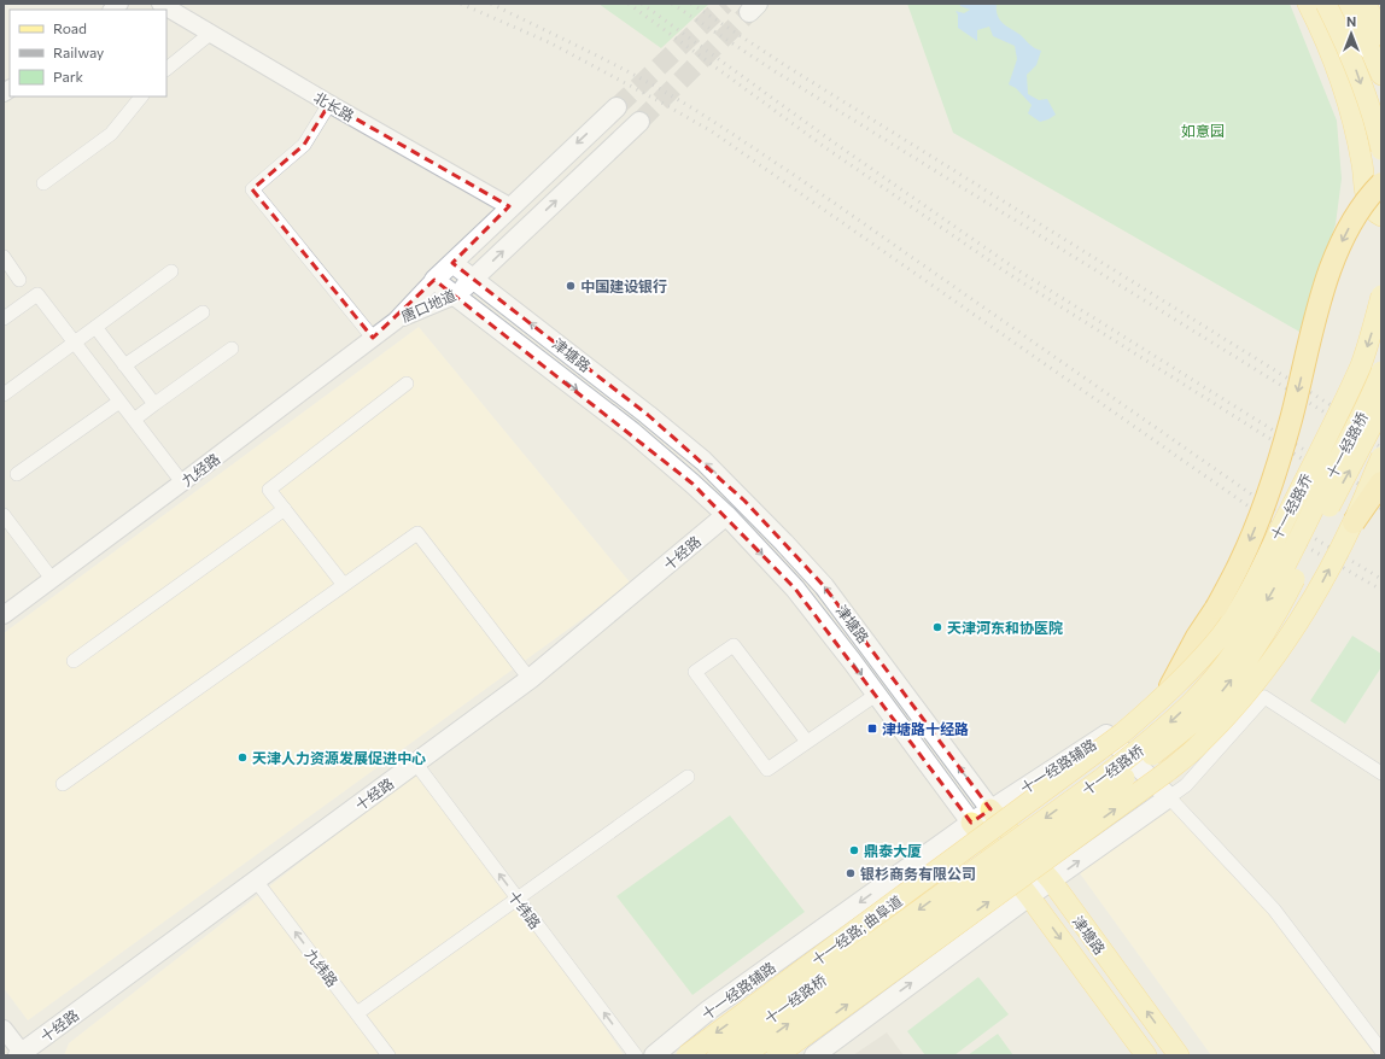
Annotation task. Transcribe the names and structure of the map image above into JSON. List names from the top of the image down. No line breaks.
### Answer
{"streets":{"main road":["唐口地道","津塘路","十一经路桥","十一经路乔","十经路","十一经路辅路","十一经路; 曲阜道"],"street":["北长路","九经路","十纬路","九纬路"]},"crossings":[["北长路","唐口地道"],["唐口地道","津塘路"],["唐口地道","九经路"],["津塘路","十经路"],["津塘路","十一经路辅路"],["十一经路乔","十一经路; 曲阜道"],["十经路","十纬路"],["十经路","九纬路"]],"one_way":["十纬路","九纬路"],"parks":["如意园"],"places":{"other":["中国建设银行","天津河东和协医院","天津人力资源发展促进中心","鼎泰大厦","银杉商务有限公司"],"transit":["津塘路十经路"]},"legend":["Road","Railway","Park"],"north":"top"}
